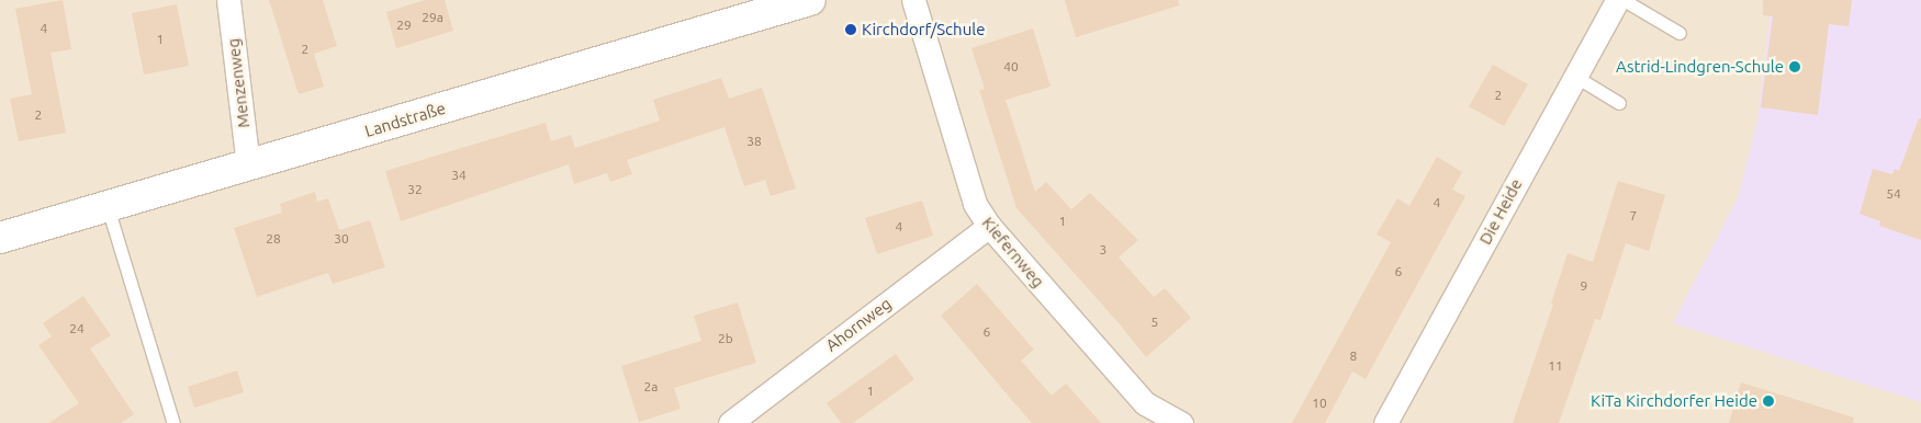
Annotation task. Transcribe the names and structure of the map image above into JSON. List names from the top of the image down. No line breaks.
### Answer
{"streets":{"street":["Menzenweg","Landstraße","Die Heide","Kiefernweg","Ahornweg"]},"crossings":[["Menzenweg","Landstraße"],["Kiefernweg","Ahornweg"]],"places":["Kirchdorf/Schule","Astrid-Lindgren-Schule","KiTa Kirchdorfer Heide"],"house_numbers":["29a","29","4","1","2","40","2","2","38","34","32","54","4","7","1","4","28","30","3","6","9","5","24","6","2b","8","11","2a","1","10"]}
